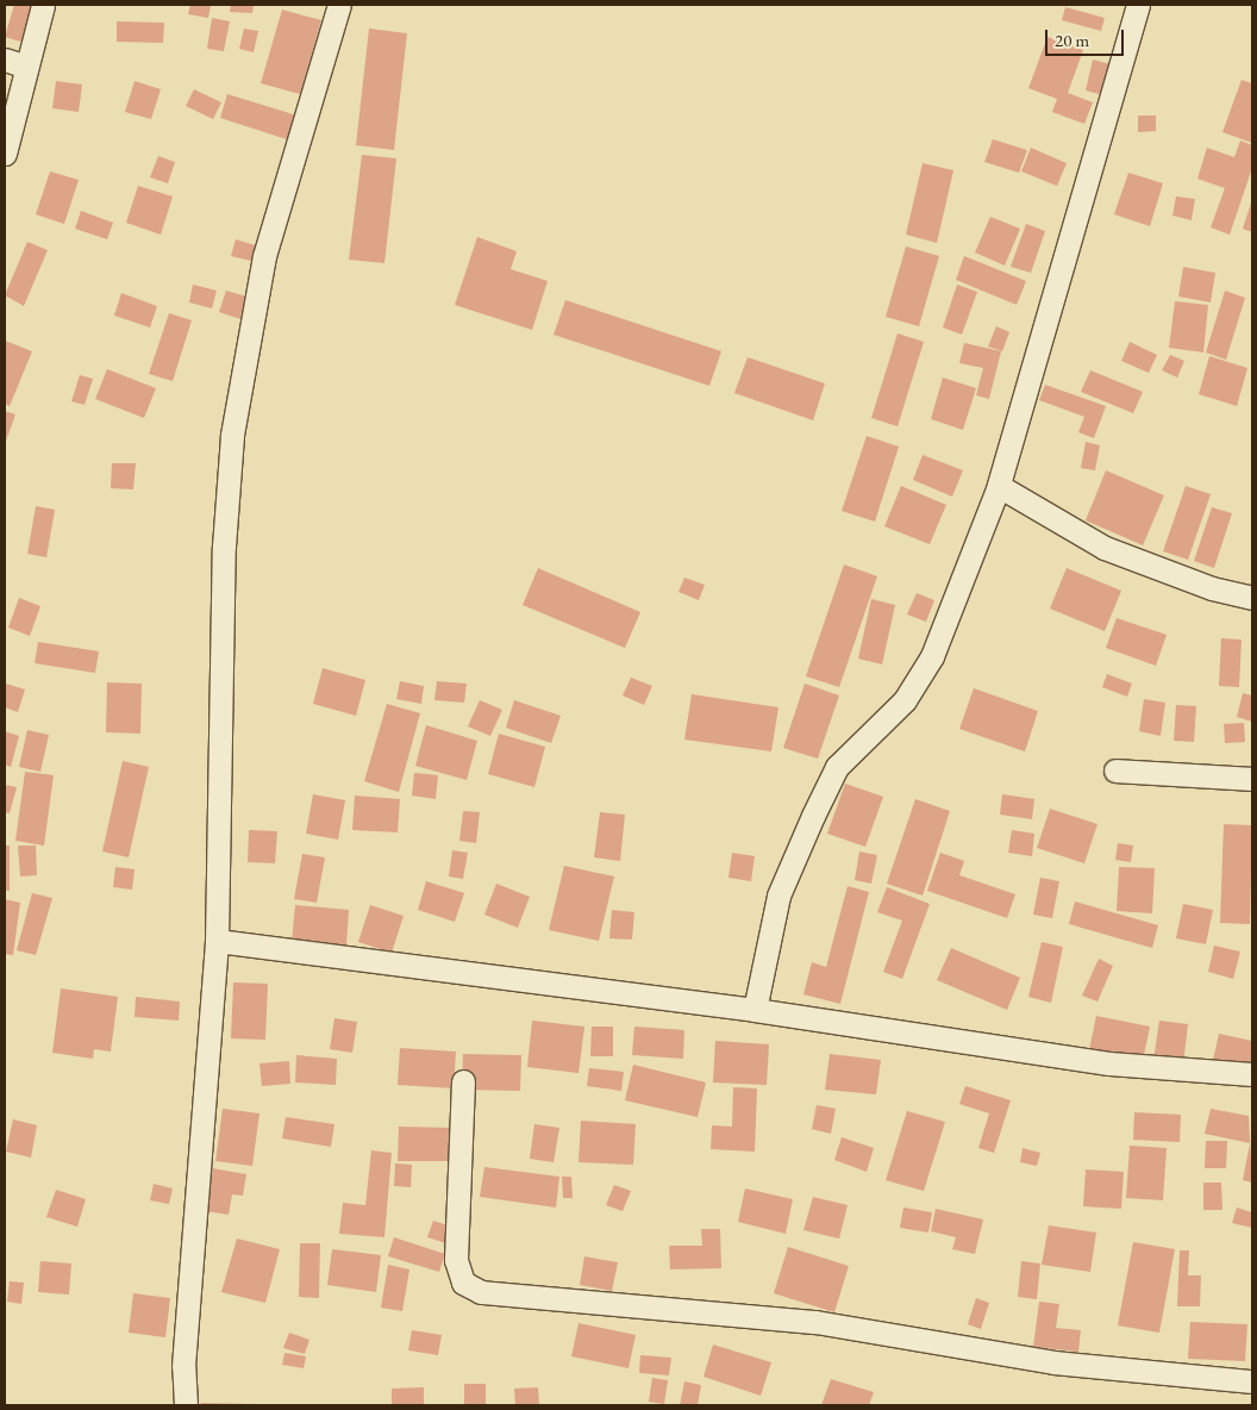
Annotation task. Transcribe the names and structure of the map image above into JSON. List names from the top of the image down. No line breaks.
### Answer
{"scale_bar":"20 m"}
